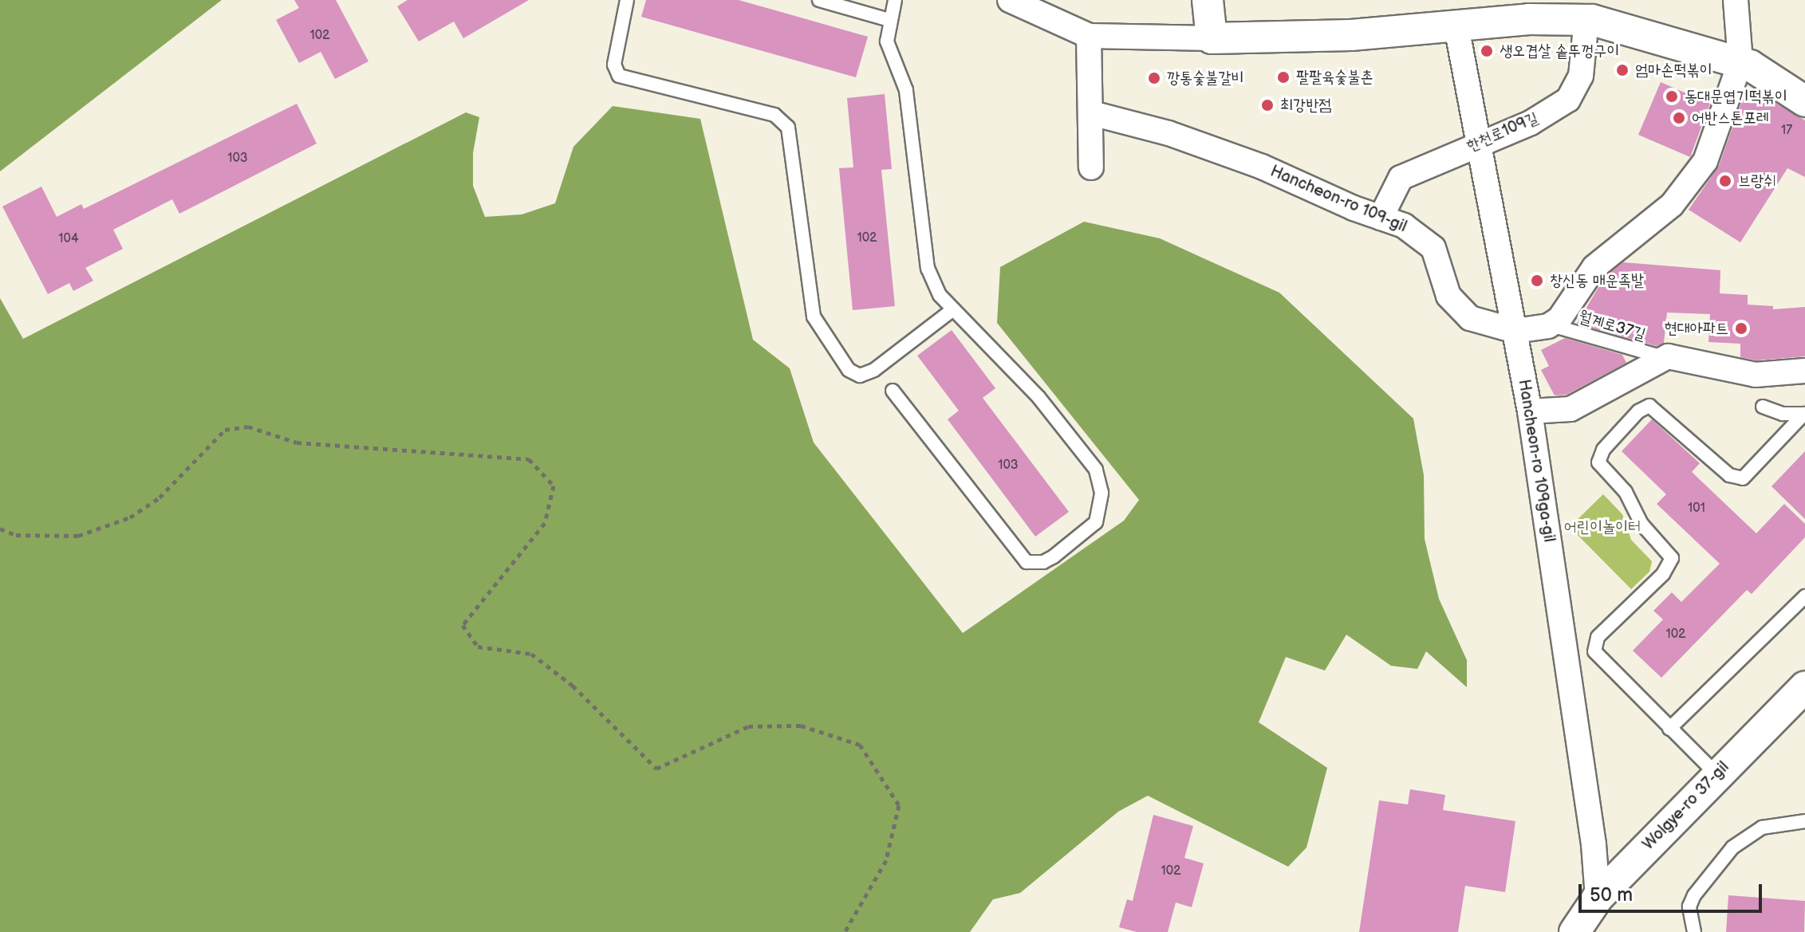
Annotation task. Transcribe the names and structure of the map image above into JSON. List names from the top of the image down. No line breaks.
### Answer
{"streets":{"street":["한천로109길","Hancheon-ro 109-gil","Hancheon-ro 109ga-gil","Wolgye-ro 37-gil"],"lane":["월계로37길"]},"crossings":[["한천로109길","Hancheon-ro 109-gil"],["한천로109길","Hancheon-ro 109ga-gil"],["Hancheon-ro 109-gil","월계로37길"],["Hancheon-ro 109-gil","Hancheon-ro 109ga-gil"],["Hancheon-ro 109ga-gil","Wolgye-ro 37-gil"]],"parks":["어린이놀이터"],"places":["생오겹살 솥뚜껑구이","엄마손떡볶이","팔팔육숯불촌","깡통숯불갈비","동대문엽기떡볶이","최강반점","어반스톤포레","브랑쉬","창신동 매운족발","현대아파트"],"house_numbers":["102","17","103","102","104","103","101","102","102"],"scale_bar":"50 m"}
